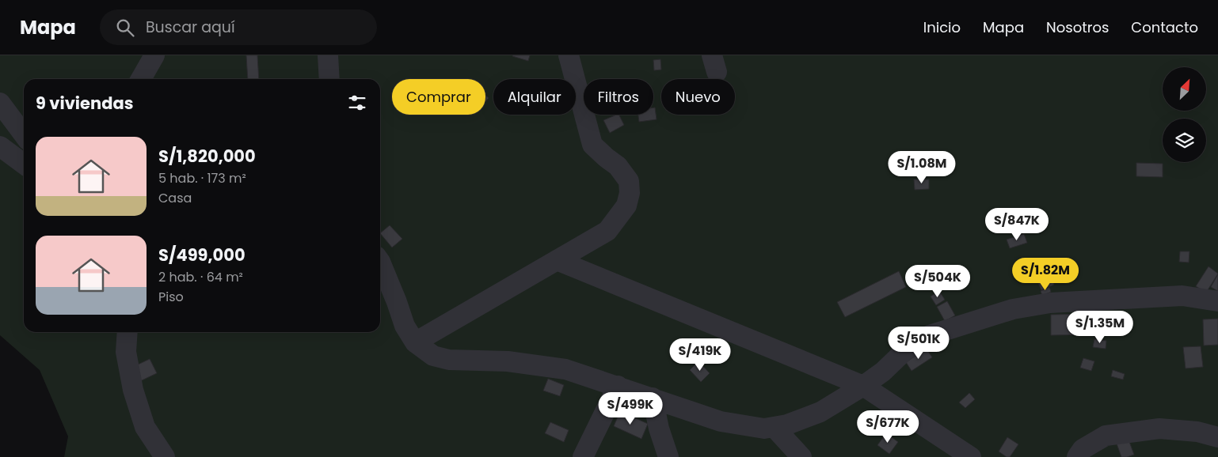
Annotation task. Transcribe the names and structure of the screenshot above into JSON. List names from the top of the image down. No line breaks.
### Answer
{"north":"top right","page":{"header":"Mapa","search":"Buscar aquí","nav":["Inicio","Mapa","Nosotros","Contacto"],"chip":["Comprar","Alquilar","Filtros","Nuevo"],"heading":"9 viviendas","list":[{"name":"S/1,820,000","note":"5 hab. · 173 m² · Casa"},{"name":"S/499,000","note":"2 hab. · 64 m² · Piso"}],"price":["S/1.08M","S/847K","S/1.82M","S/504K","S/1.35M","S/501K","S/419K","S/499K","S/677K"]}}
